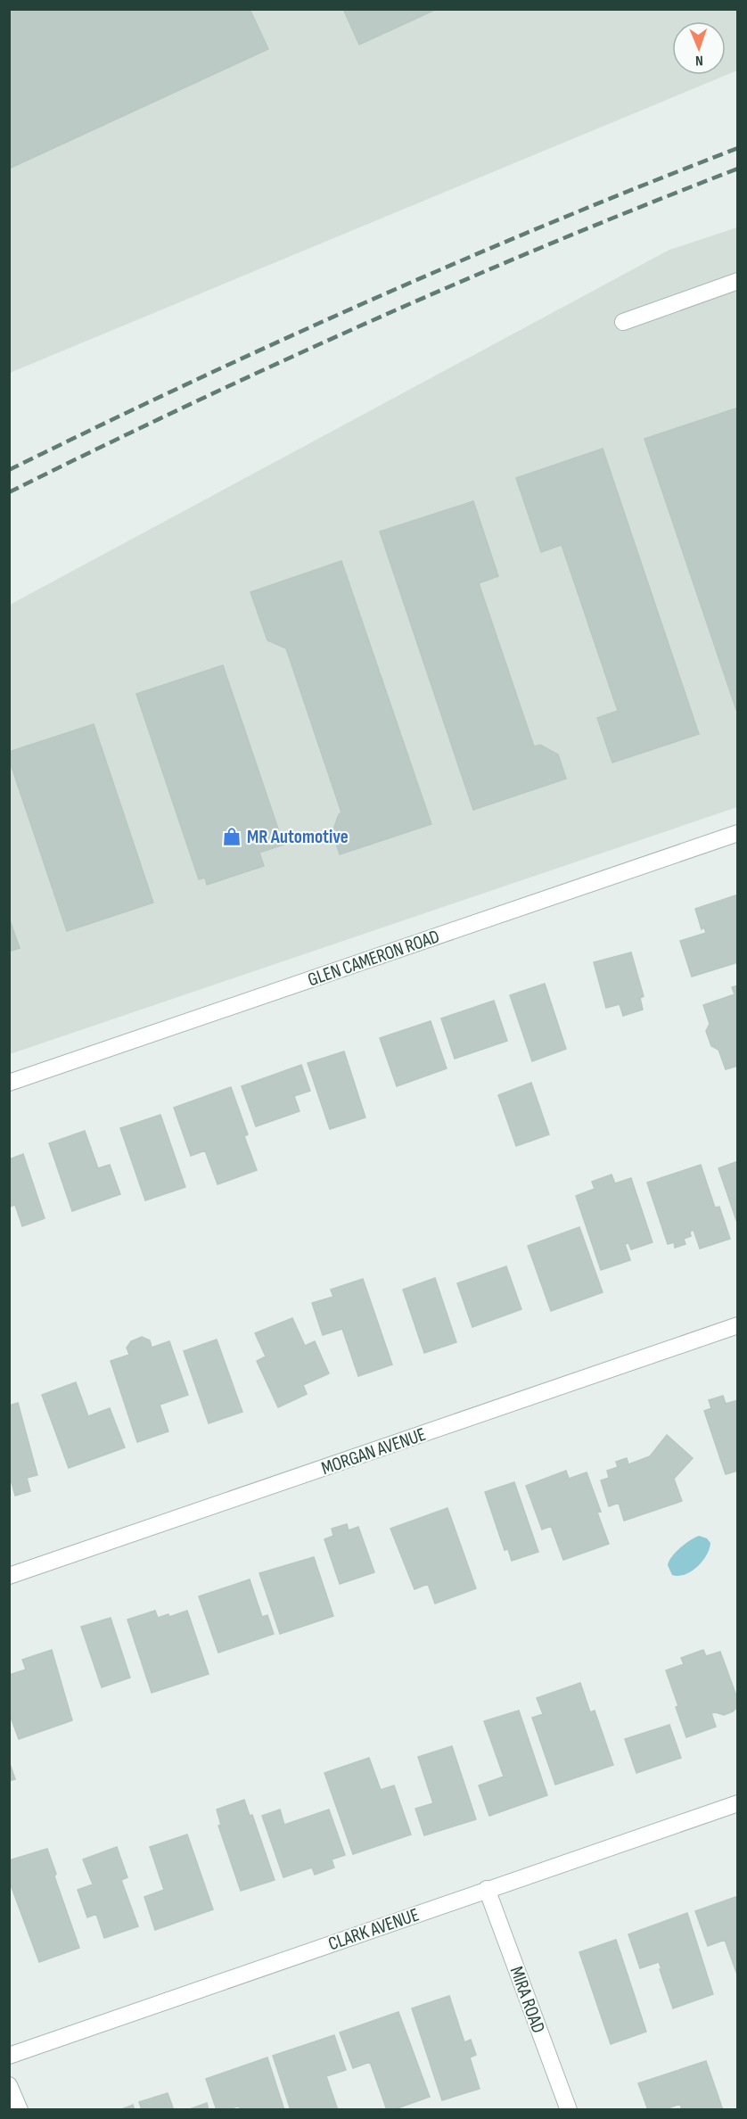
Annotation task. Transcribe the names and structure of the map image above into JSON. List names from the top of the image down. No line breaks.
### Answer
{"streets":{"street":["GLEN CAMERON ROAD","MORGAN AVENUE","CLARK AVENUE","MIRA ROAD"]},"crossings":[["CLARK AVENUE","MIRA ROAD"]],"places":{"shop":["MR Automotive"]},"north":"bottom"}
